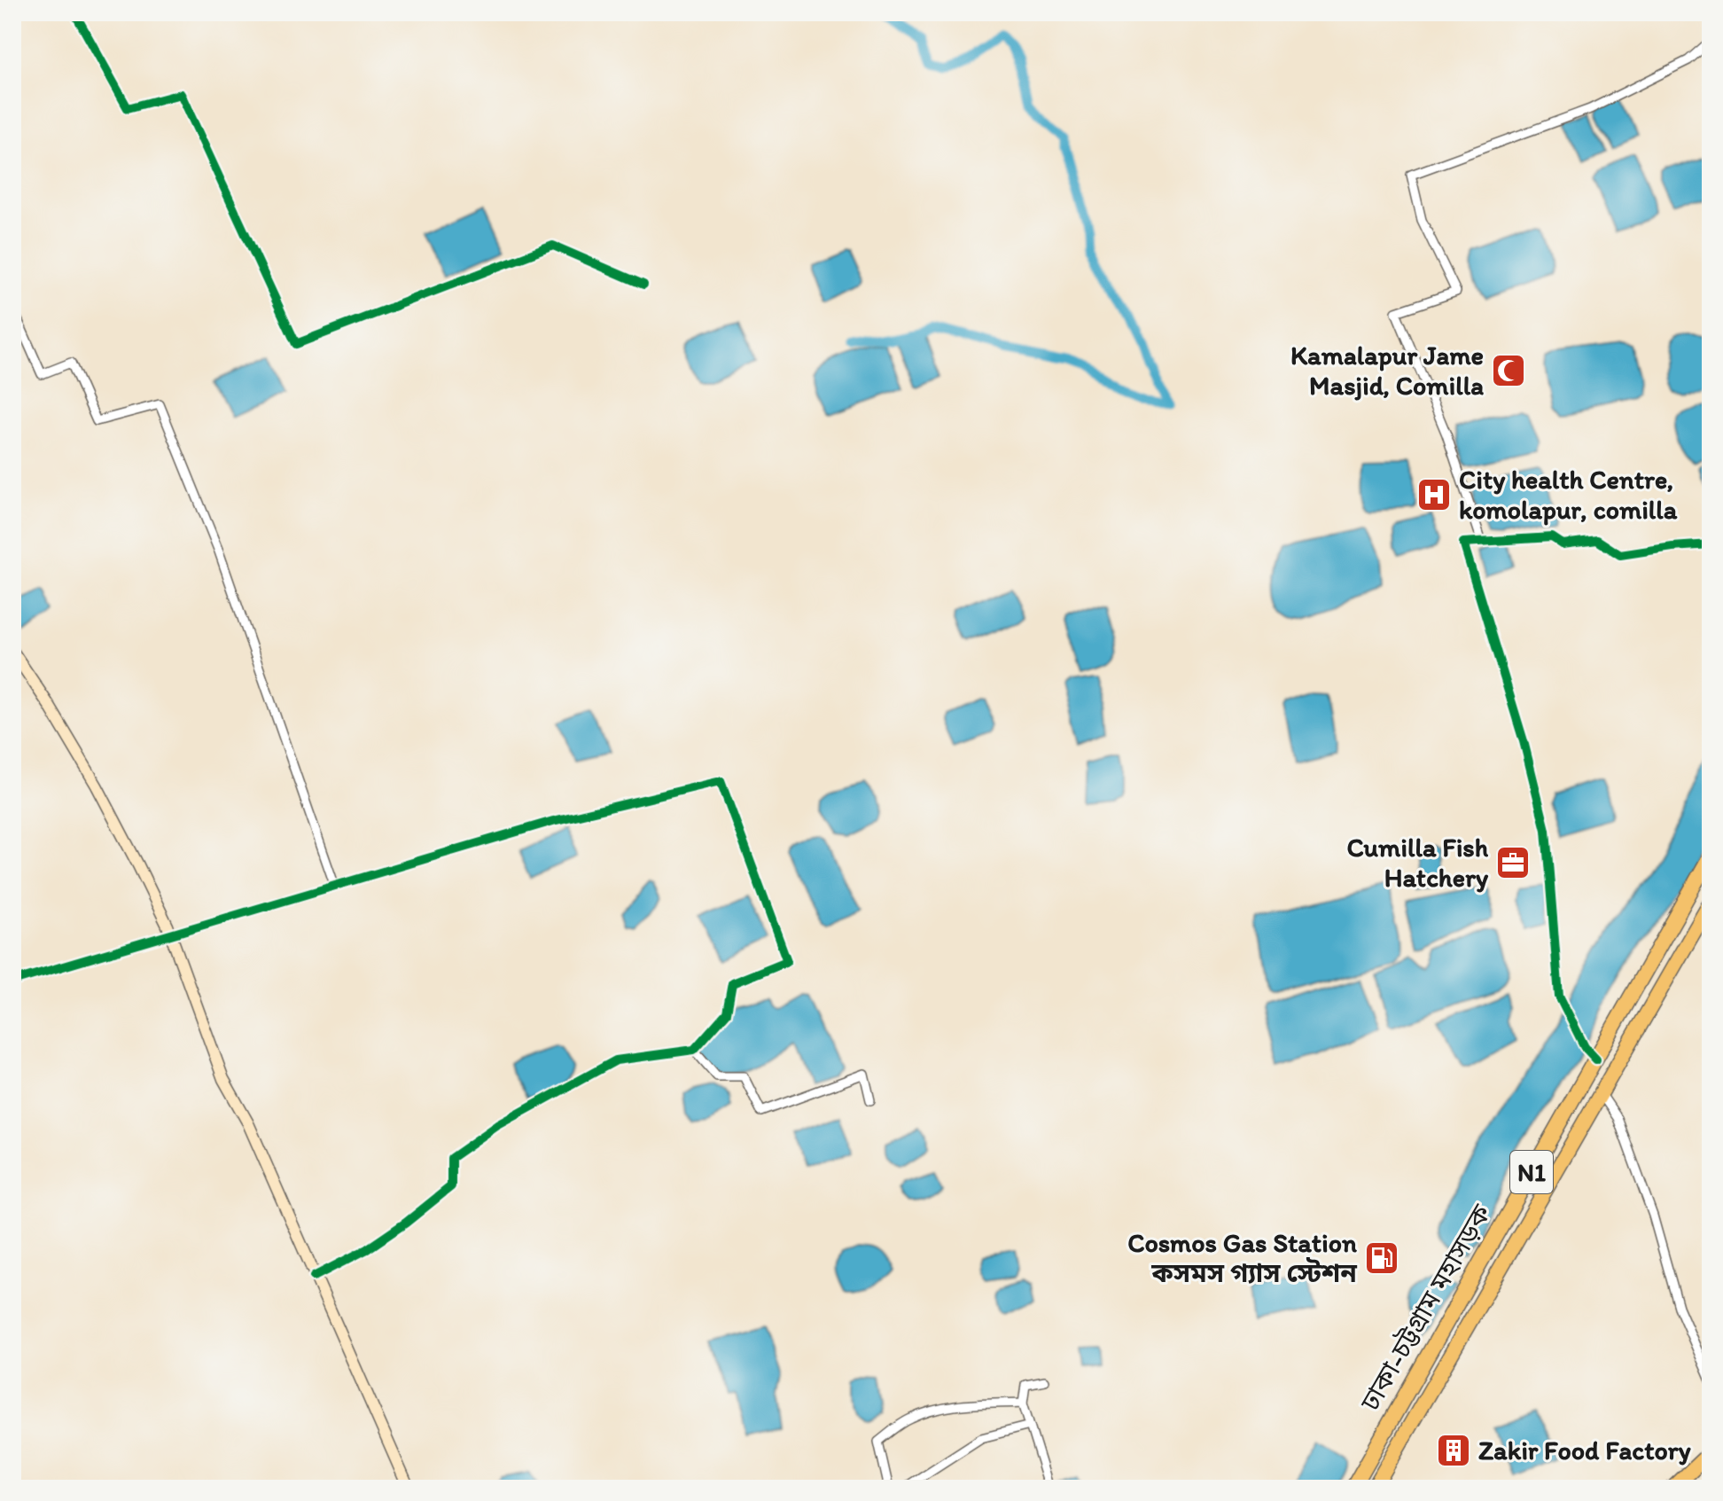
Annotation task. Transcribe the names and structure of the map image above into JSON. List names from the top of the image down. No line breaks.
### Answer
{"streets":{"highway":["N1","ঢাকা-চট্টগ্রাম মহাসড়ক"]},"places":{"mosque":["Kamalapur Jame Masjid, Comilla"],"hospital":["City health Centre, komolapur, comilla"],"office":["Cumilla Fish Hatchery"],"fuel station":["Cosmos Gas Station কসমস গ্যাস স্টেশন"],"building":["Zakir Food Factory"]}}
